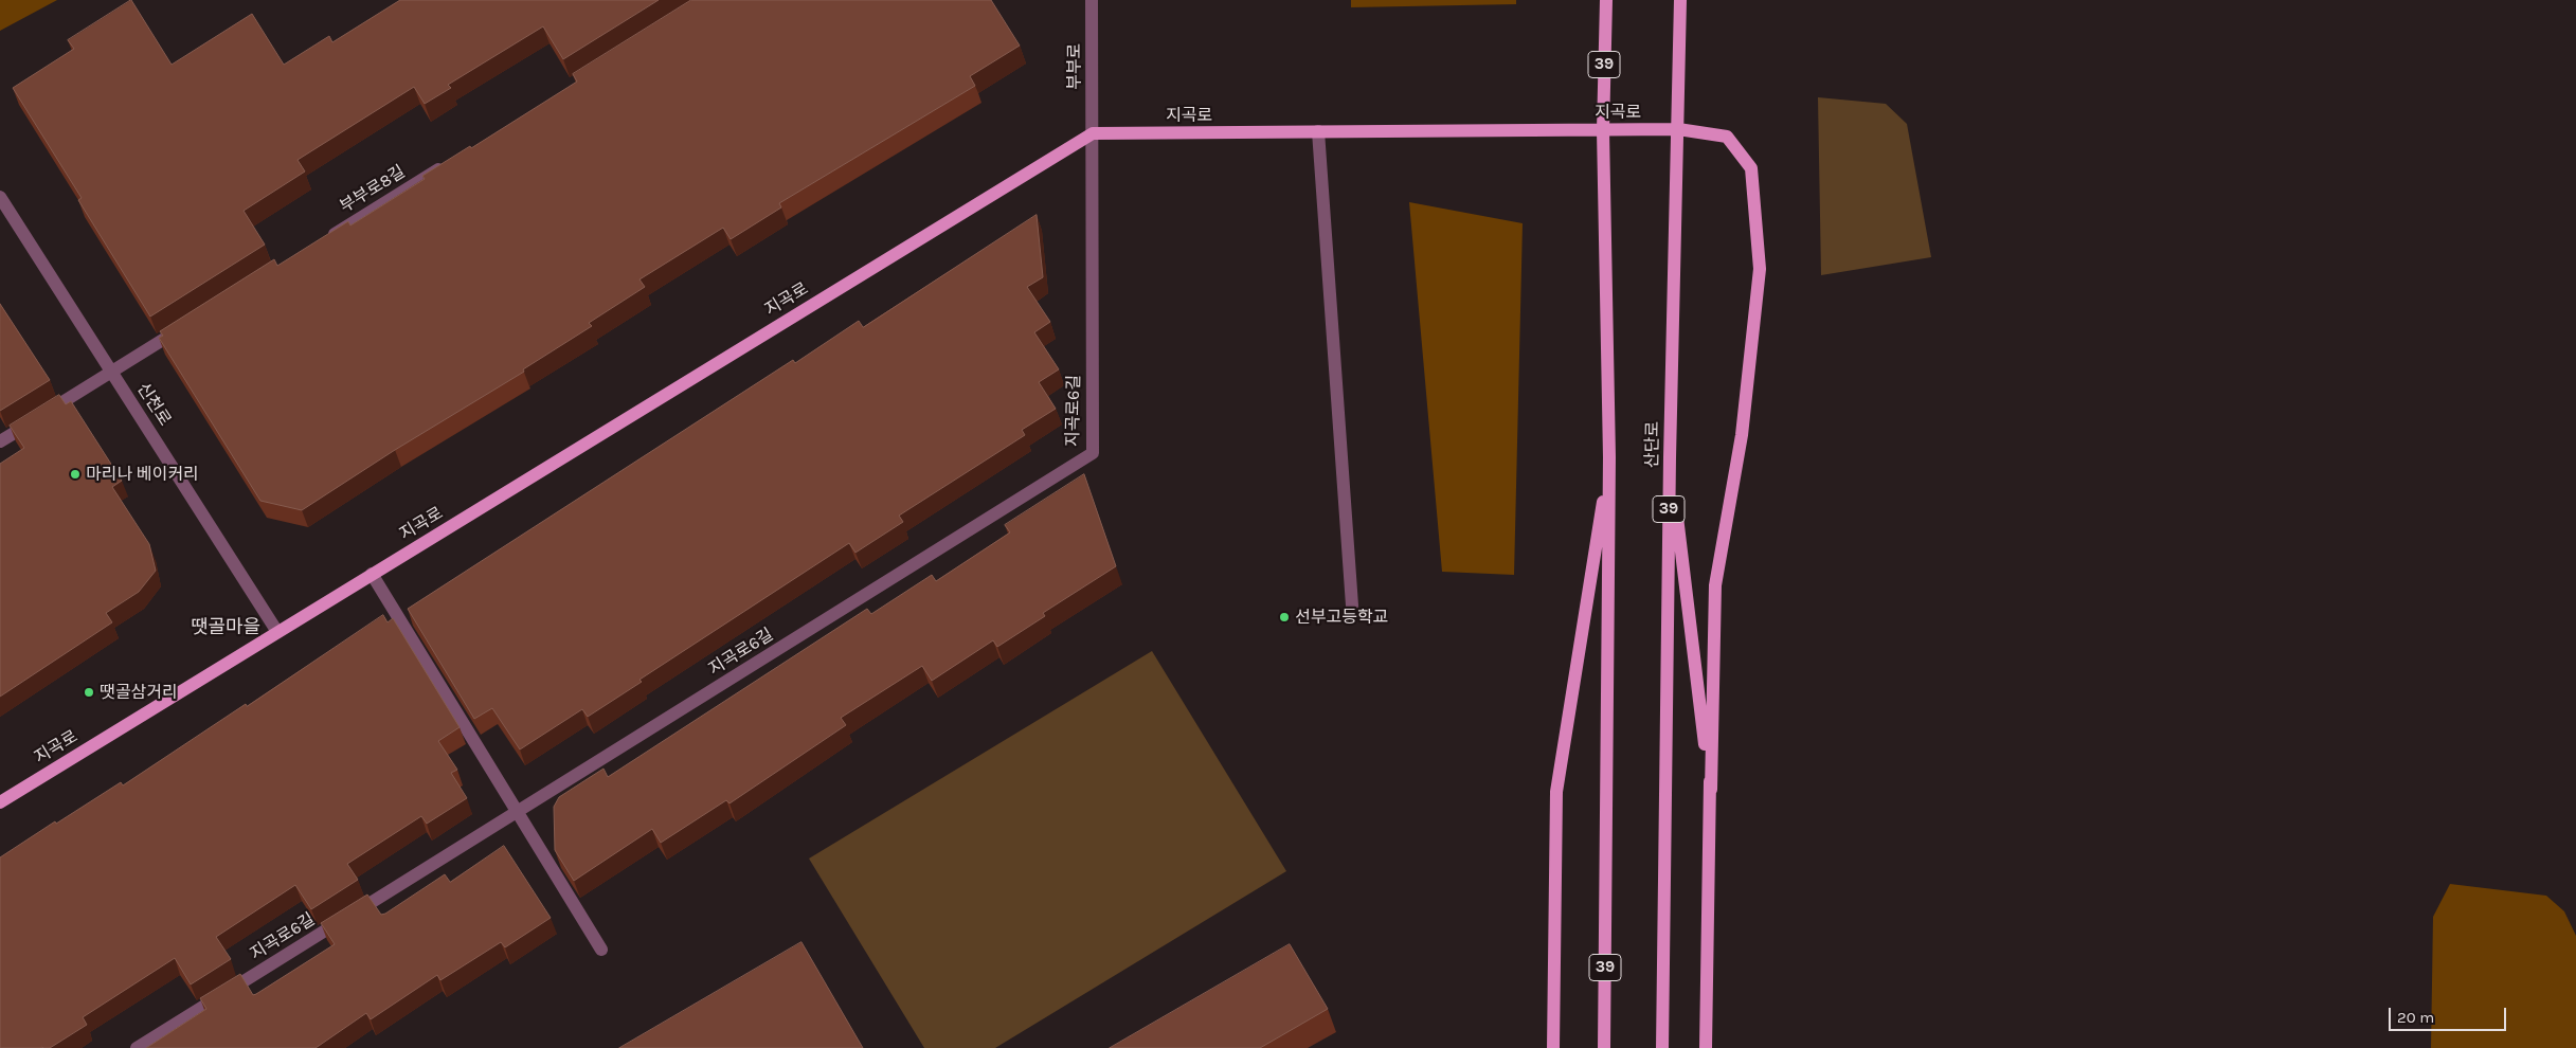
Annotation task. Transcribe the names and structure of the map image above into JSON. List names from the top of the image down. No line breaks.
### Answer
{"streets":{"main road":["39","지곡로","산단로"],"street":["부부로","부부로8길","신천로","지곡로6길"]},"crossings":[["39","지곡로"],["부부로","지곡로"],["부부로","지곡로6길"],["지곡로","신천로"],["지곡로","지곡로6길"],["지곡로","산단로"]],"districts":["땟골마을"],"places":["마리나 베이커리","선부고등학교","땟골삼거리"],"scale_bar":"20 m"}
